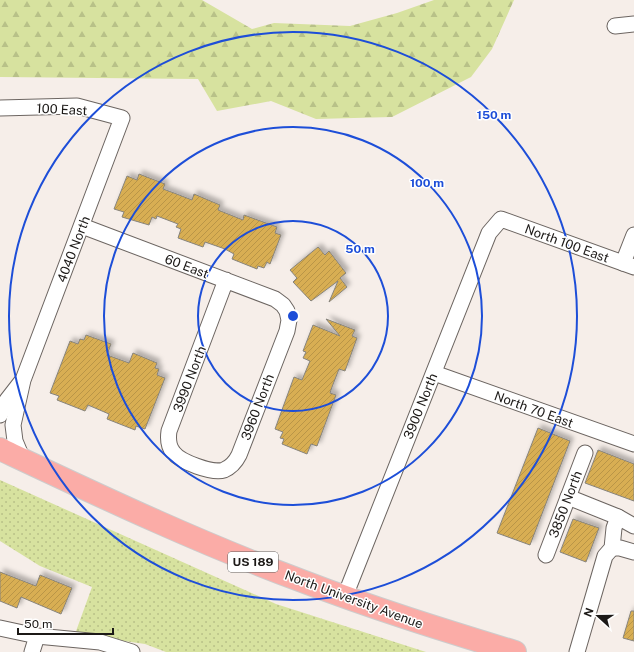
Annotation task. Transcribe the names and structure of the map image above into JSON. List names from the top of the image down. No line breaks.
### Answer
{"streets":{"highway":["US 189","North University Avenue"],"street":["100 East","North 100 East","4040 North","60 East","3990 North","3900 North","3960 North","North 70 East","3850 North"]},"crossings":[["100 East","4040 North"],["North 100 East","3900 North"],["4040 North","60 East"],["4040 North","North University Avenue"],["60 East","3990 North"],["60 East","3960 North"],["3990 North","3960 North"],["3900 North","North 70 East"],["3900 North","North University Avenue"]],"scale_bar":"50 m","north":"left","rings":["150 m","100 m","50 m"]}
